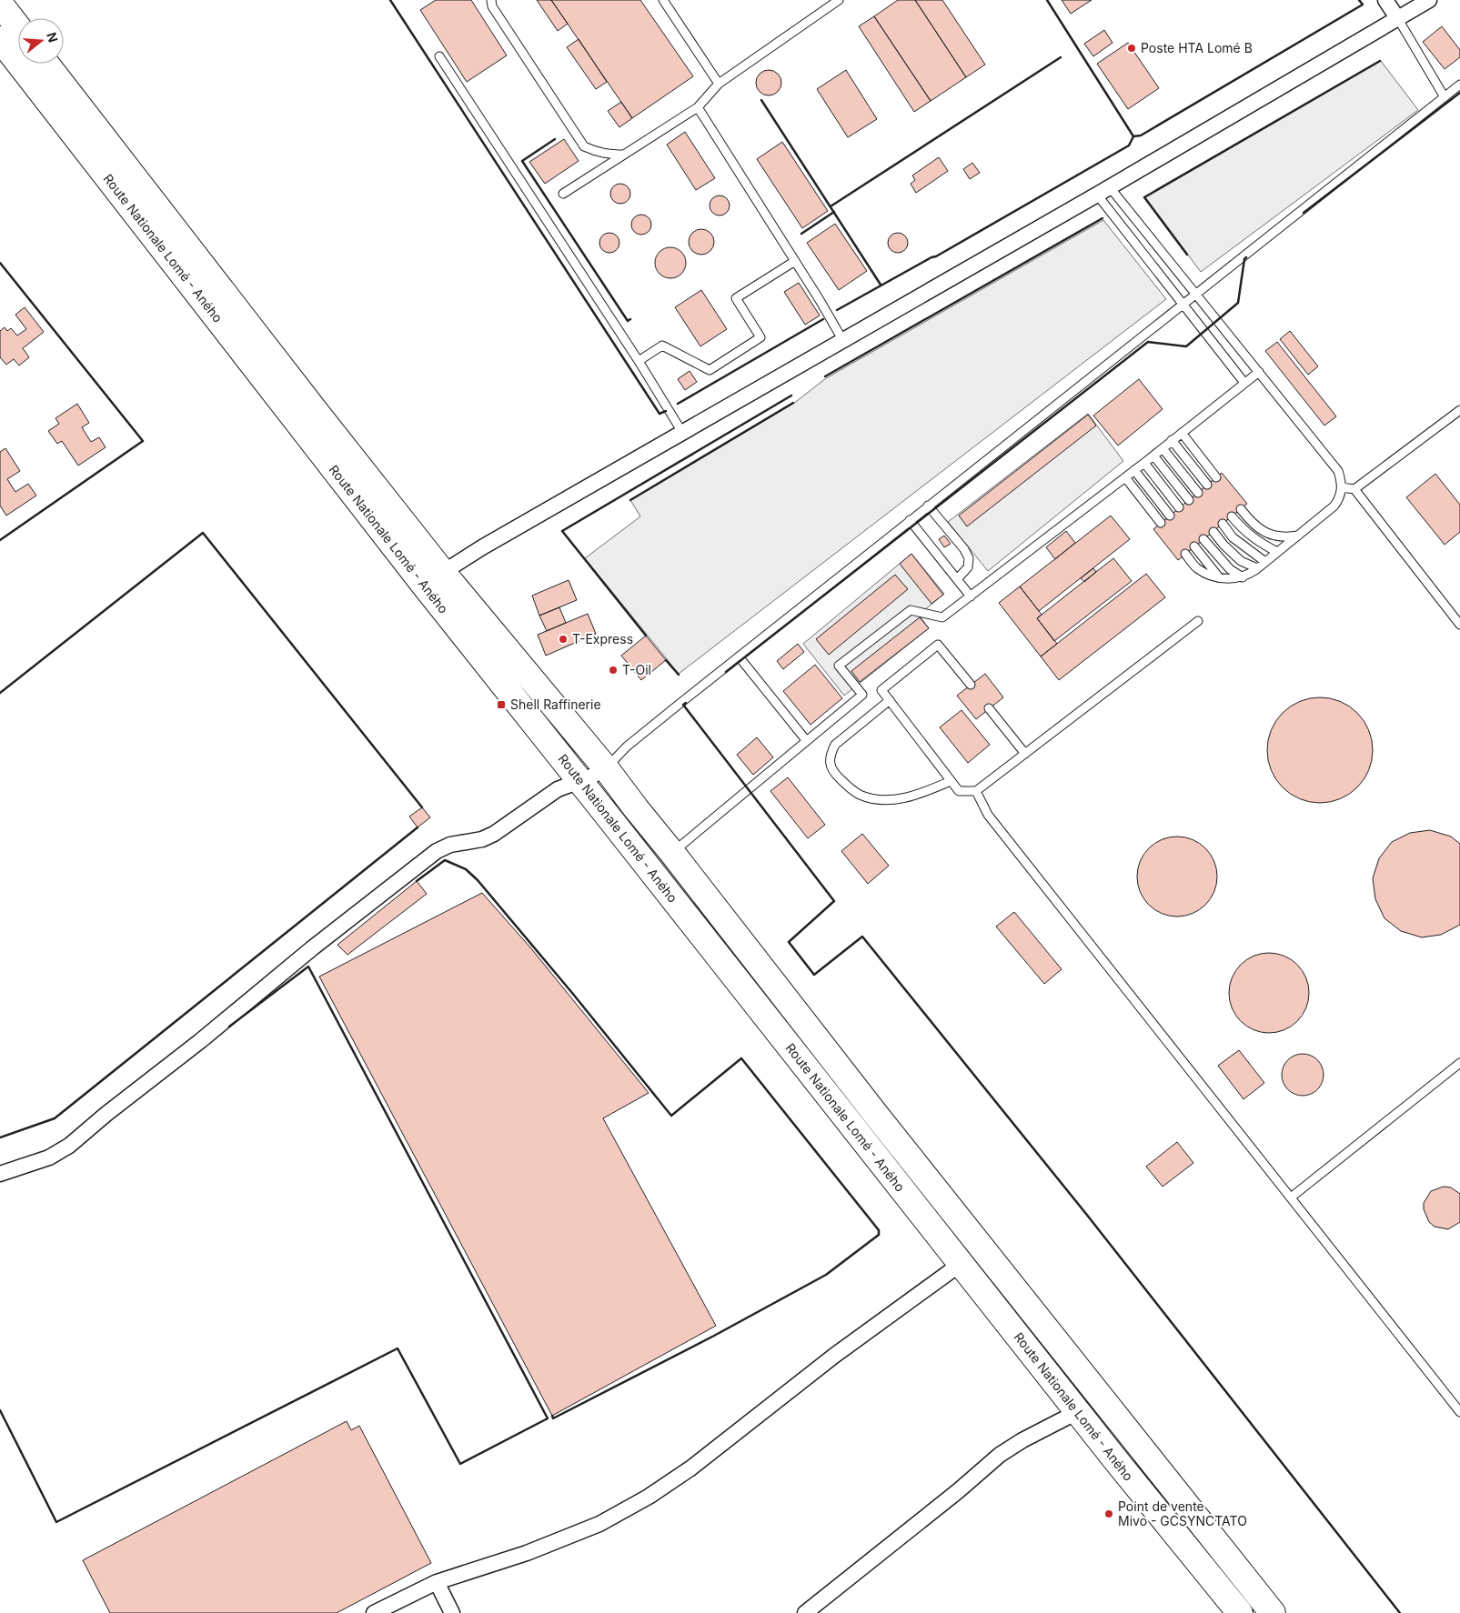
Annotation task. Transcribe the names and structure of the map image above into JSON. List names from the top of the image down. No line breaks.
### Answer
{"streets":{"highway":["Route Nationale Lomé - Aného"]},"places":{"other":["Poste HTA Lomé B","T-Express","T-Oil","Point de vente Mivo - GCSYNCTATO"],"transit":["Shell Raffinerie"]},"north":"right"}
